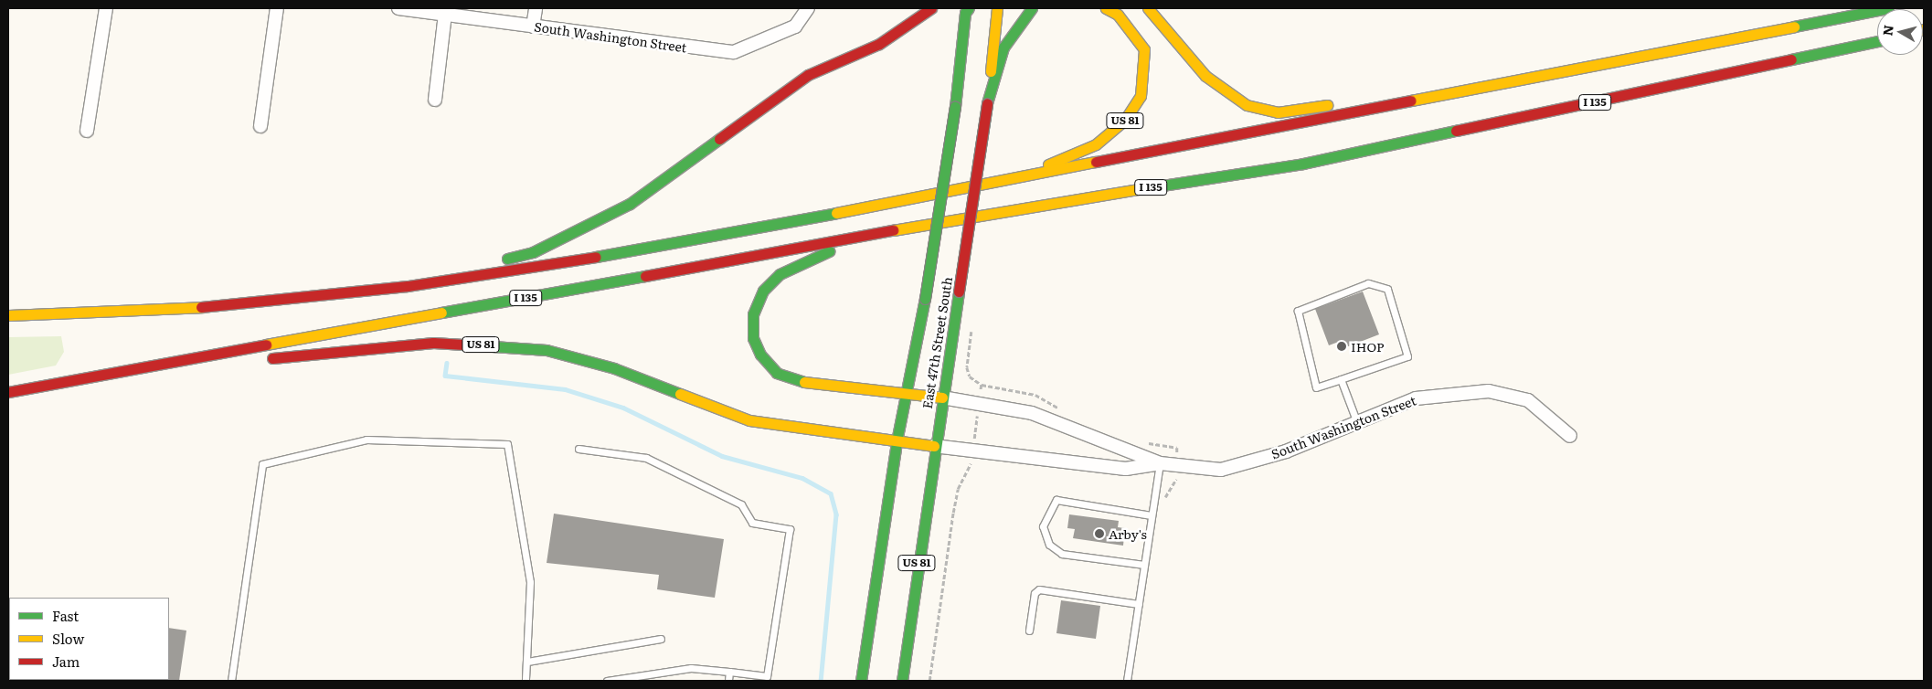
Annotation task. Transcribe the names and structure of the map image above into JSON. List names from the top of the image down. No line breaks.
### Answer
{"streets":{"main road":["I 135","US 81","East 47th Street South"],"street":["South Washington Street"]},"crossings":[["South Washington Street","US 81"],["South Washington Street","East 47th Street South"],["I 135","US 81"],["US 81","East 47th Street South"]],"places":["IHOP","Arby's"],"legend":["Fast","Slow","Jam"],"north":"left"}
